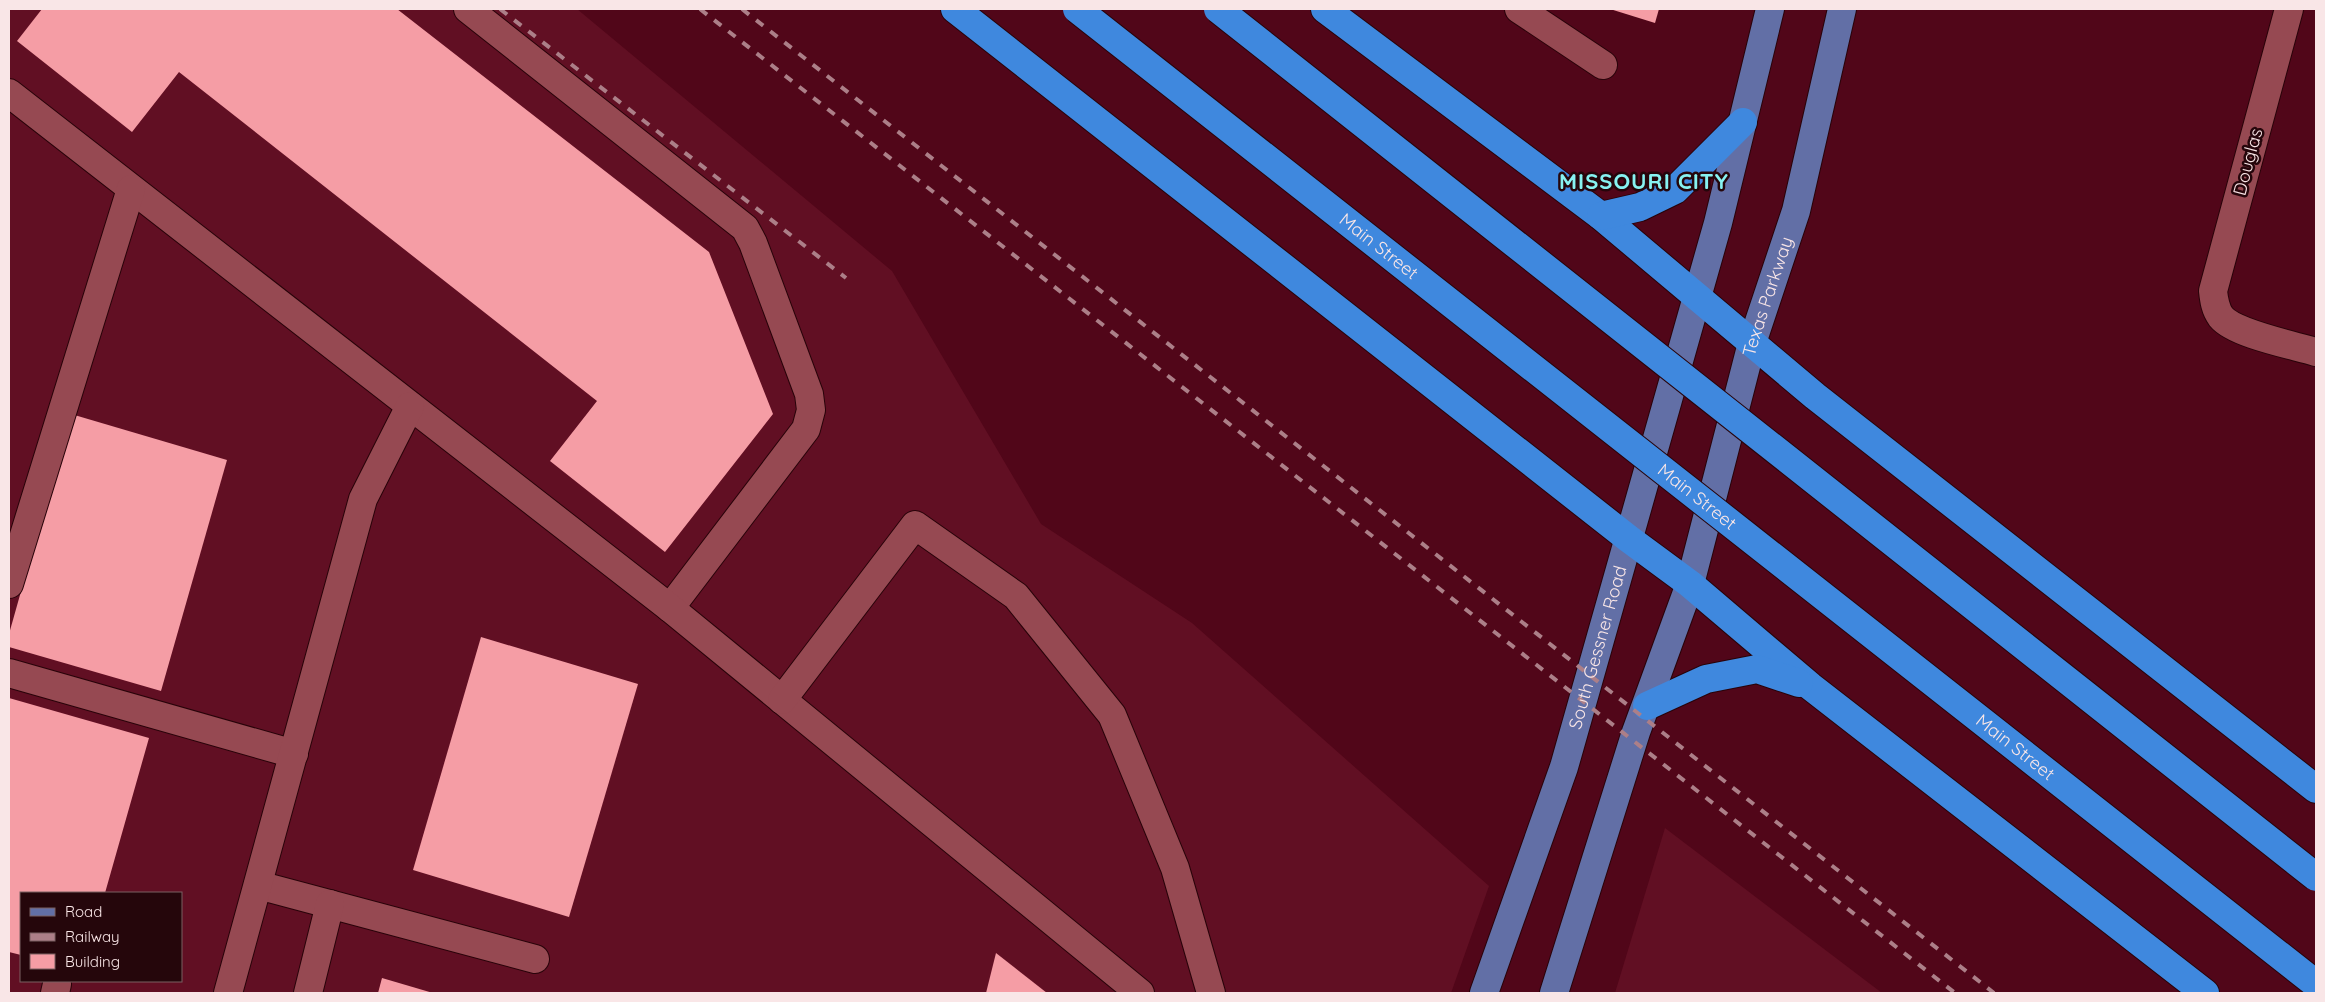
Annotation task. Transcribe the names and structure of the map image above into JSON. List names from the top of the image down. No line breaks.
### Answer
{"streets":{"highway":["Main Street"],"main road":["Texas Parkway","South Gessner Road"],"street":["Douglas"]},"districts":["MISSOURI CITY"],"legend":["Road","Railway","Building"]}
